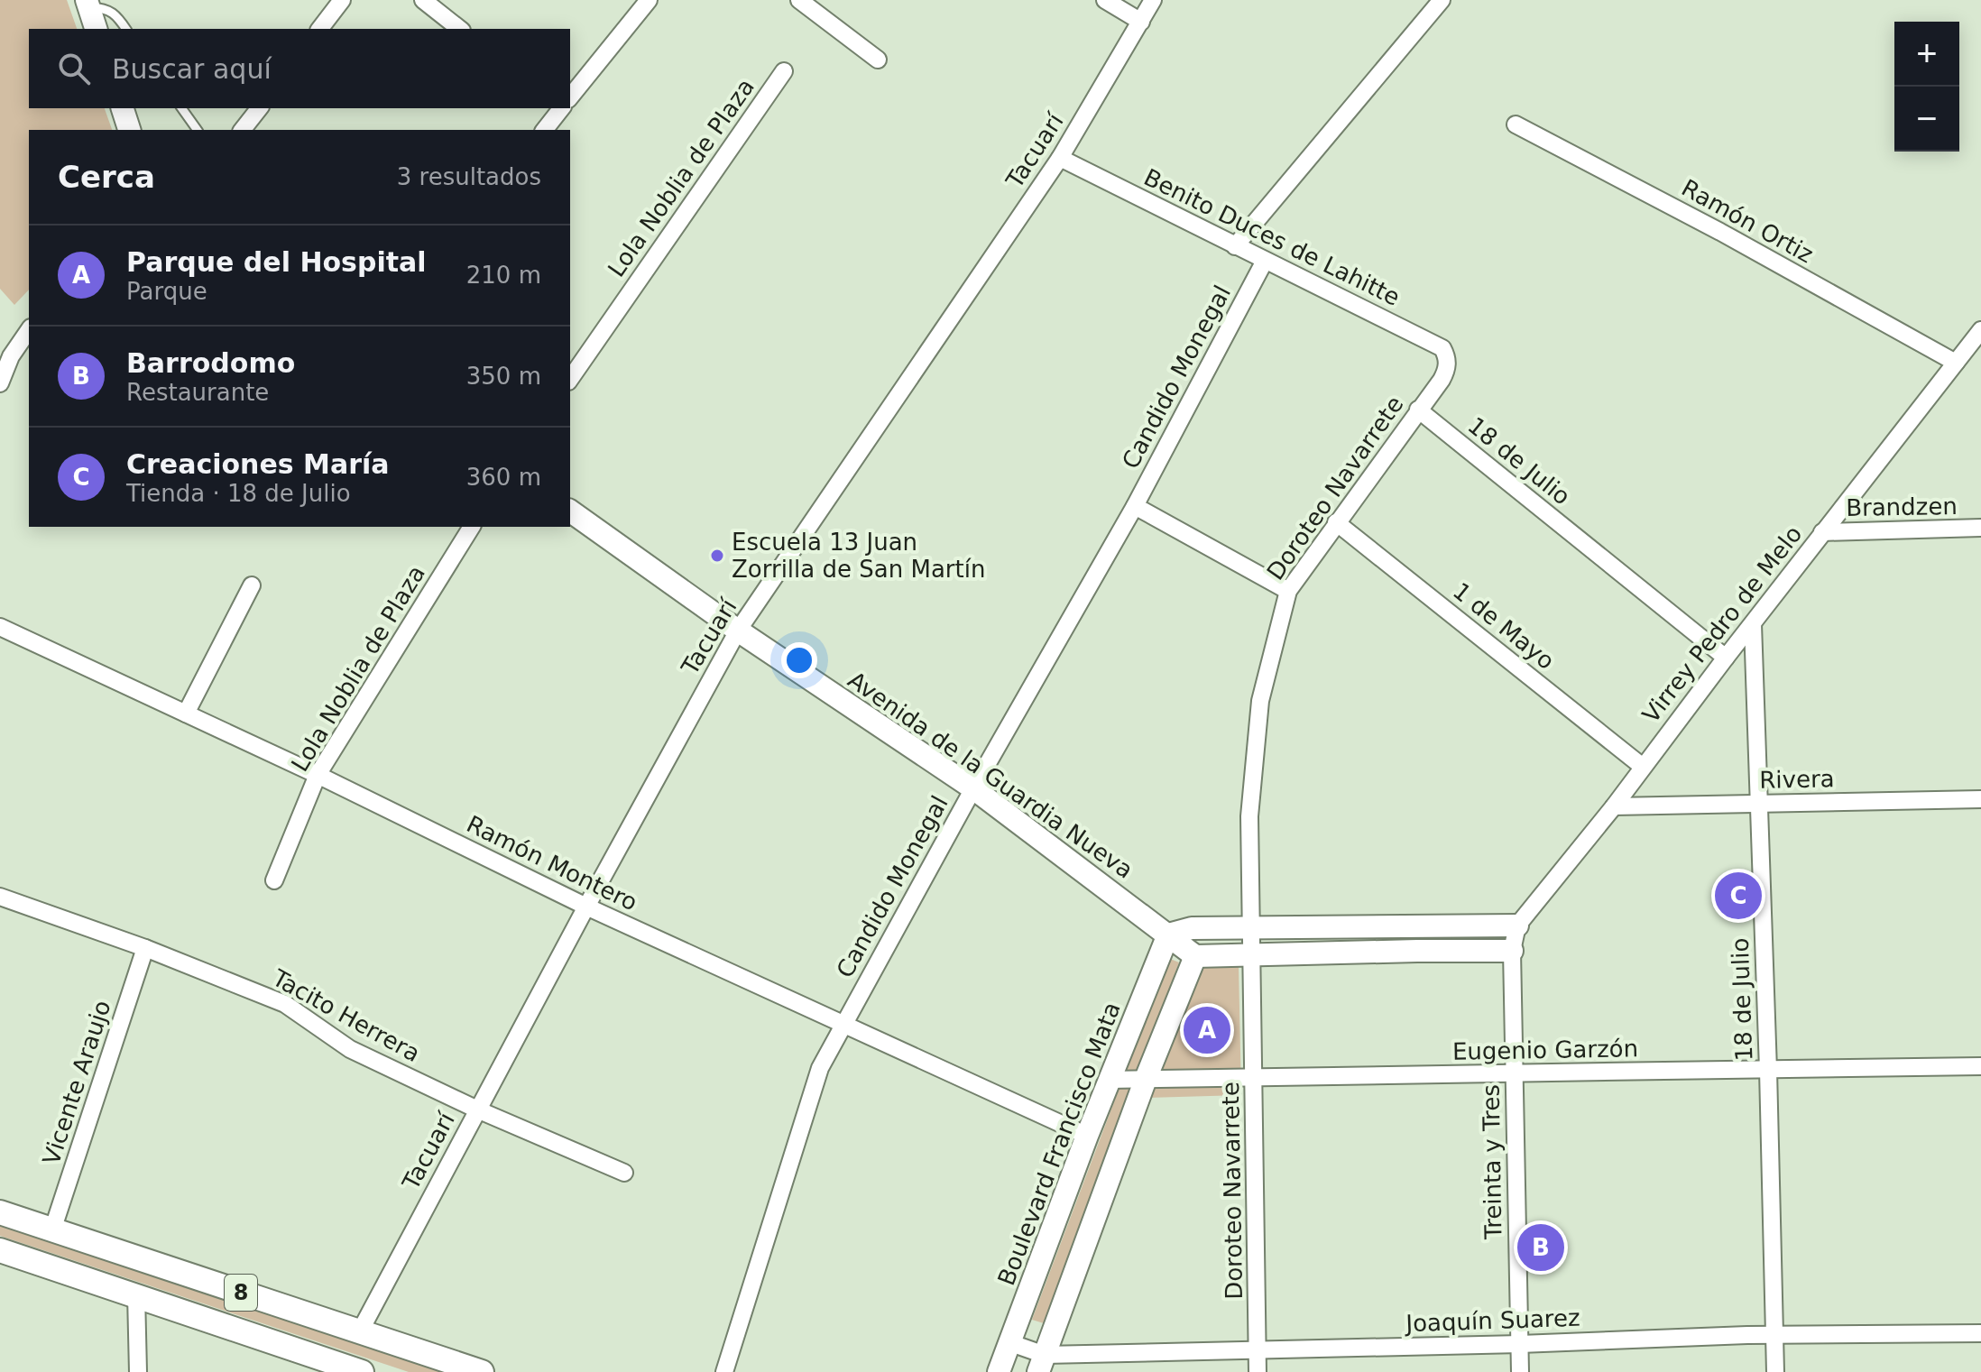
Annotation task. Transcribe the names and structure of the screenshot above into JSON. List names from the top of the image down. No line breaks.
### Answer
{"streets":{"main road":["8"],"street":["Tacuarí","Lola Noblia de Plaza","Ramón Ortiz","Benito Duces de Lahitte","Candido Monegal","18 de Julio","Doroteo Navarrete","Brandzen","Virrey Pedro de Melo","1 de Mayo","Avenida de la Guardia Nueva","Rivera","Ramón Montero","Tacito Herrera","Eugenio Garzón","Vicente Araujo","Boulevard Francisco Mata","Treinta y Tres","Joaquín Suarez"]},"crossings":[["Tacuarí","Benito Duces de Lahitte"],["Tacuarí","Avenida de la Guardia Nueva"],["Tacuarí","Ramón Montero"],["Tacuarí","Tacito Herrera"],["Tacuarí","8"],["Lola Noblia de Plaza","Ramón Montero"],["Ramón Ortiz","Virrey Pedro de Melo"],["Benito Duces de Lahitte","Candido Monegal"],["Benito Duces de Lahitte","Doroteo Navarrete"],["Candido Monegal","Avenida de la Guardia Nueva"],["Candido Monegal","Ramón Montero"],["18 de Julio","Doroteo Navarrete"],["18 de Julio","Virrey Pedro de Melo"],["18 de Julio","Rivera"],["18 de Julio","Eugenio Garzón"],["18 de Julio","Joaquín Suarez"],["Doroteo Navarrete","1 de Mayo"],["Doroteo Navarrete","Eugenio Garzón"],["Doroteo Navarrete","Joaquín Suarez"],["Brandzen","Virrey Pedro de Melo"],["Virrey Pedro de Melo","1 de Mayo"],["Virrey Pedro de Melo","Rivera"],["Virrey Pedro de Melo","Treinta y Tres"],["Avenida de la Guardia Nueva","Boulevard Francisco Mata"],["Ramón Montero","Boulevard Francisco Mata"],["Tacito Herrera","Vicente Araujo"],["Eugenio Garzón","Boulevard Francisco Mata"],["Eugenio Garzón","Treinta y Tres"],["Vicente Araujo","8"],["Boulevard Francisco Mata","Joaquín Suarez"],["Treinta y Tres","Joaquín Suarez"]],"places":["Escuela 13 Juan Zorrilla de San Martín"],"page":{"map_buttons":["+","−"],"search":"Buscar aquí","heading":["Cerca","3 resultados"],"list":[{"mark":"A","name":"Parque del Hospital","note":"Parque","value":"210 m"},{"mark":"B","name":"Barrodomo","note":"Restaurante","value":"350 m"},{"mark":"C","name":"Creaciones María","note":"Tienda · 18 de Julio","value":"360 m"}],"pins":["C","A","B"]}}
